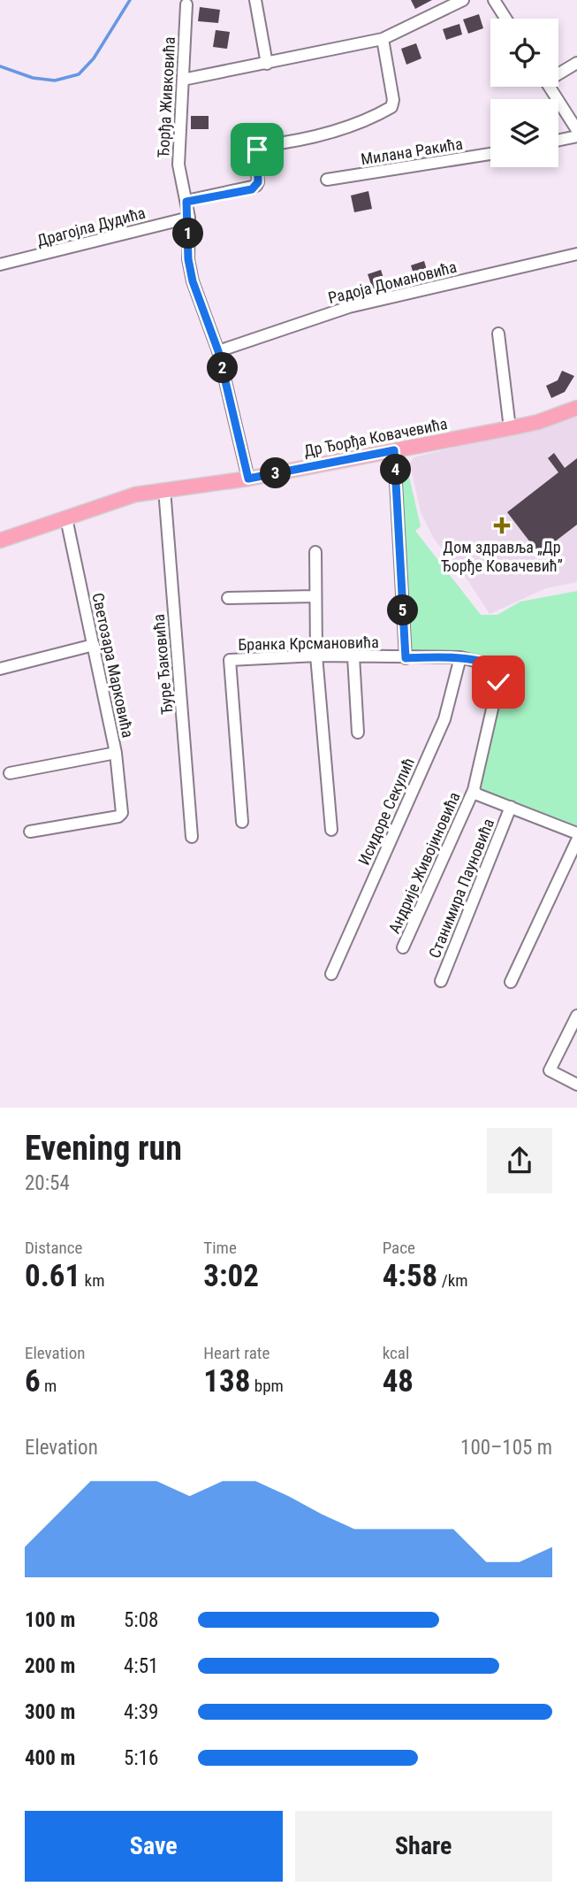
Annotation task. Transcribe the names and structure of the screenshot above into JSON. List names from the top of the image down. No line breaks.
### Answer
{"streets":{"main road":["Др Ђорђа Ковачевића"],"street":["Ђорђа Живковића","Милана Ракића","Драгојла Дудића","Радоја Домановића","Бранка Крсмановића","Ђуре Ђаковића","Светозара Марковића","Исидоре Секулић","Андрије Живојиновића","Станимира Пауновића"]},"crossings":[["Ђорђа Живковића","Драгојла Дудића"],["Ђорђа Живковића","Радоја Домановића"],["Ђорђа Живковића","Др Ђорђа Ковачевића"],["Др Ђорђа Ковачевића","Ђуре Ђаковића"],["Др Ђорђа Ковачевића","Светозара Марковића"],["Бранка Крсмановића","Исидоре Секулић"],["Бранка Крсмановића","Андрије Живојиновића"]],"places":{"health":["Дом здравља „Др Ђорђе Ковачевић”"]},"page":{"pins":["1","2","4","3","5"],"heading":["Evening run","20:54"],"stats":[["Distance","0.61 km"],["Time","3:02"],["Pace","4:58 /km"],["Elevation","6 m"],["Heart rate","138 bpm"],["kcal","48"]],"chart":["Elevation","100–105 m"],"list":[{"name":"100 m","note":"5:08"},{"name":"200 m","note":"4:51"},{"name":"300 m","note":"4:39"},{"name":"400 m","note":"5:16"}],"buttons":["Save","Share"]}}
